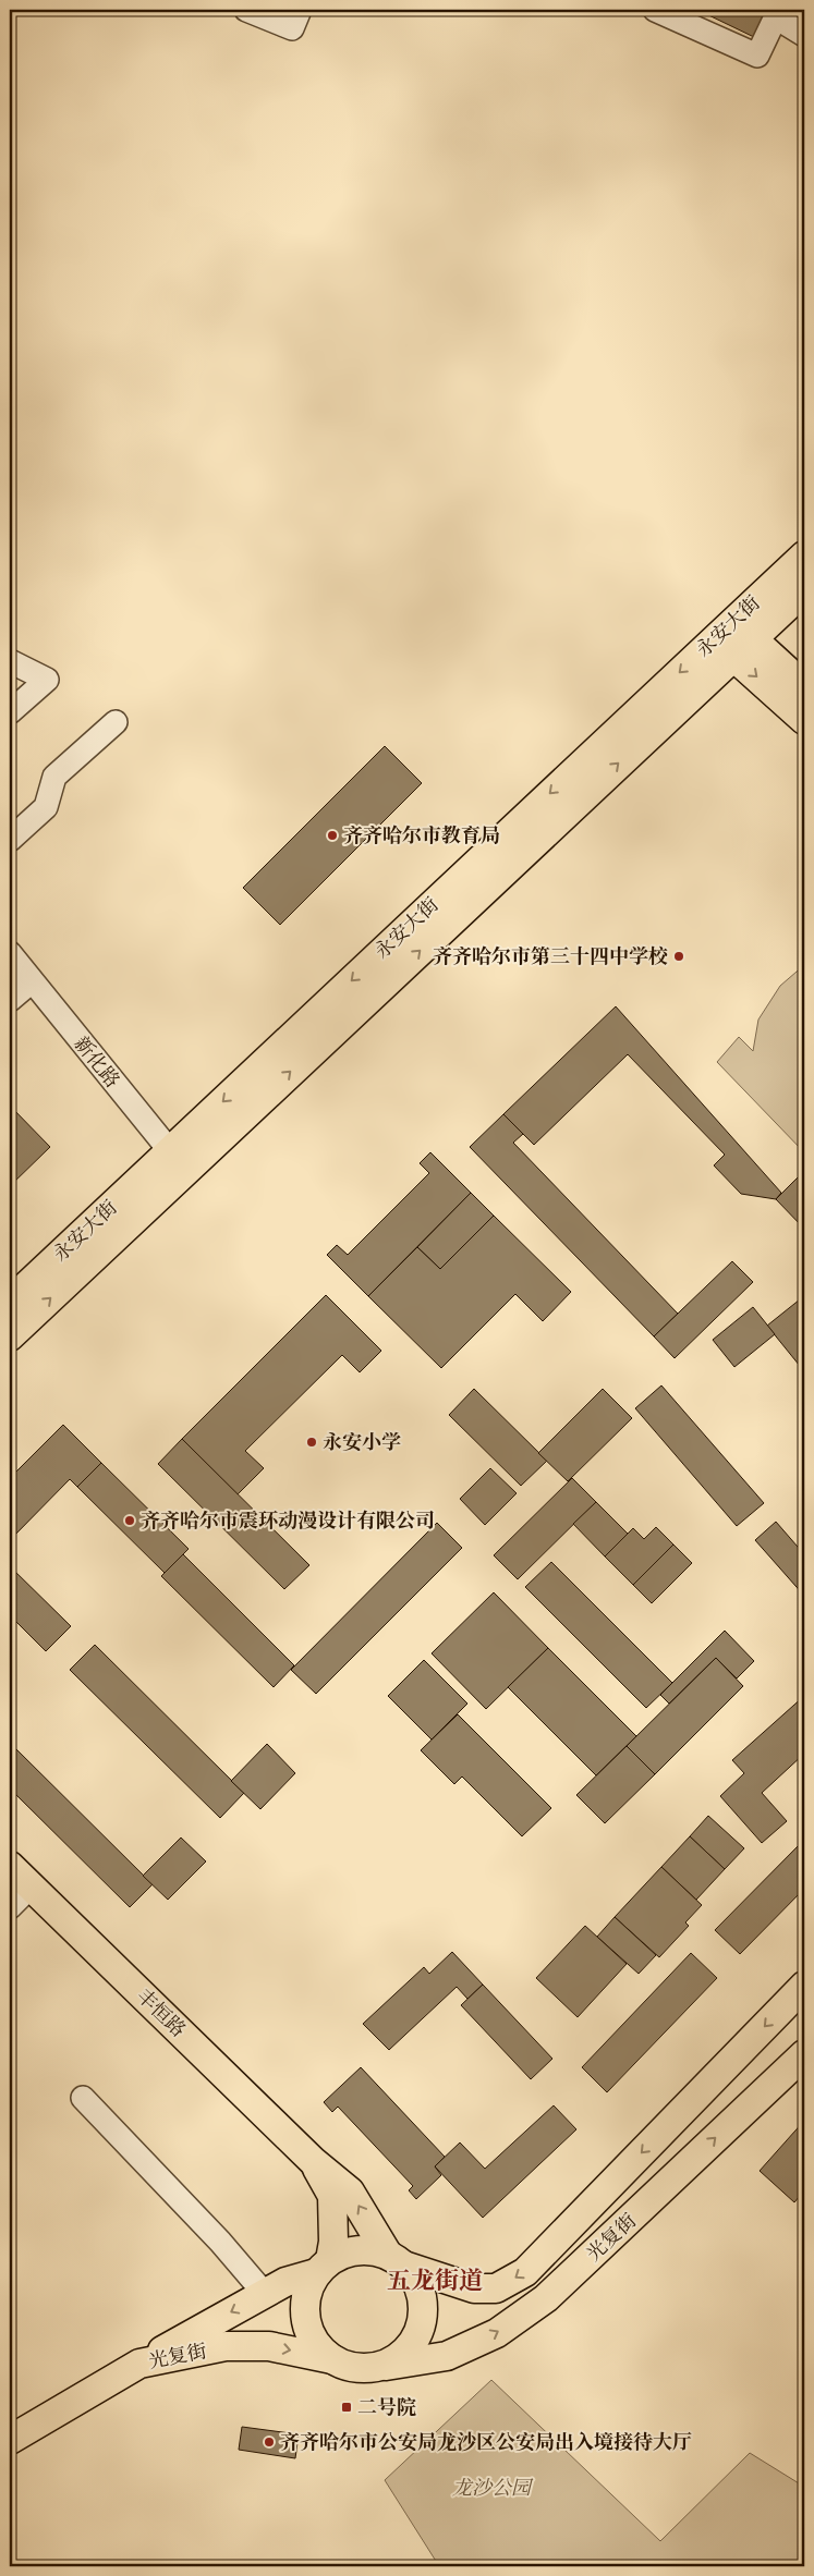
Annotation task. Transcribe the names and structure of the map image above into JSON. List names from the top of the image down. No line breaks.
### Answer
{"streets":{"main road":["永安大街","丰恒路","光复街"],"street":["新化路"]},"crossings":[["永安大街","新化路"]],"districts":["五龙街道"],"parks":["龙沙公园"],"places":{"other":["齐齐哈尔市教育局","齐齐哈尔市第三十四中学校","永安小学","齐齐哈尔市震环动漫设计有限公司","齐齐哈尔市公安局龙沙区公安局出入境接待大厅"],"transit":["二号院"]}}
